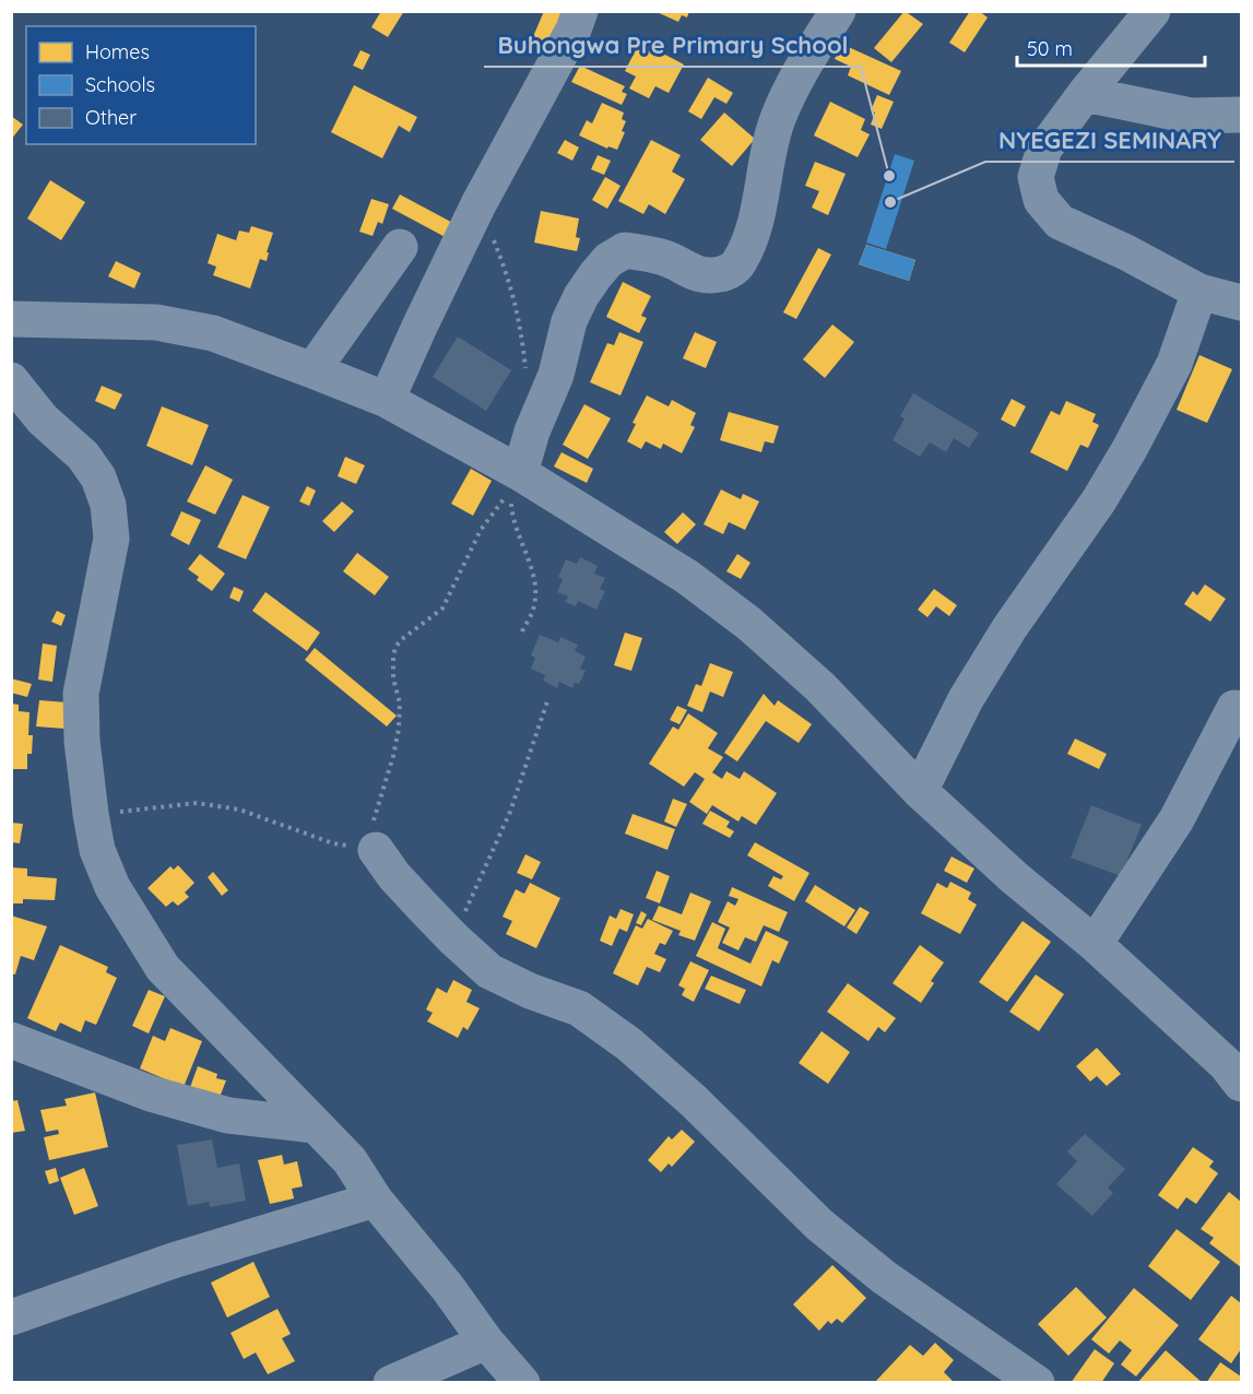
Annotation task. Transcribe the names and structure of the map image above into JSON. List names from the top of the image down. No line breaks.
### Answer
{"places":["Buhongwa Pre Primary School","NYEGEZI SEMINARY"],"legend":["Homes","Schools","Other"],"scale_bar":"50 m"}
